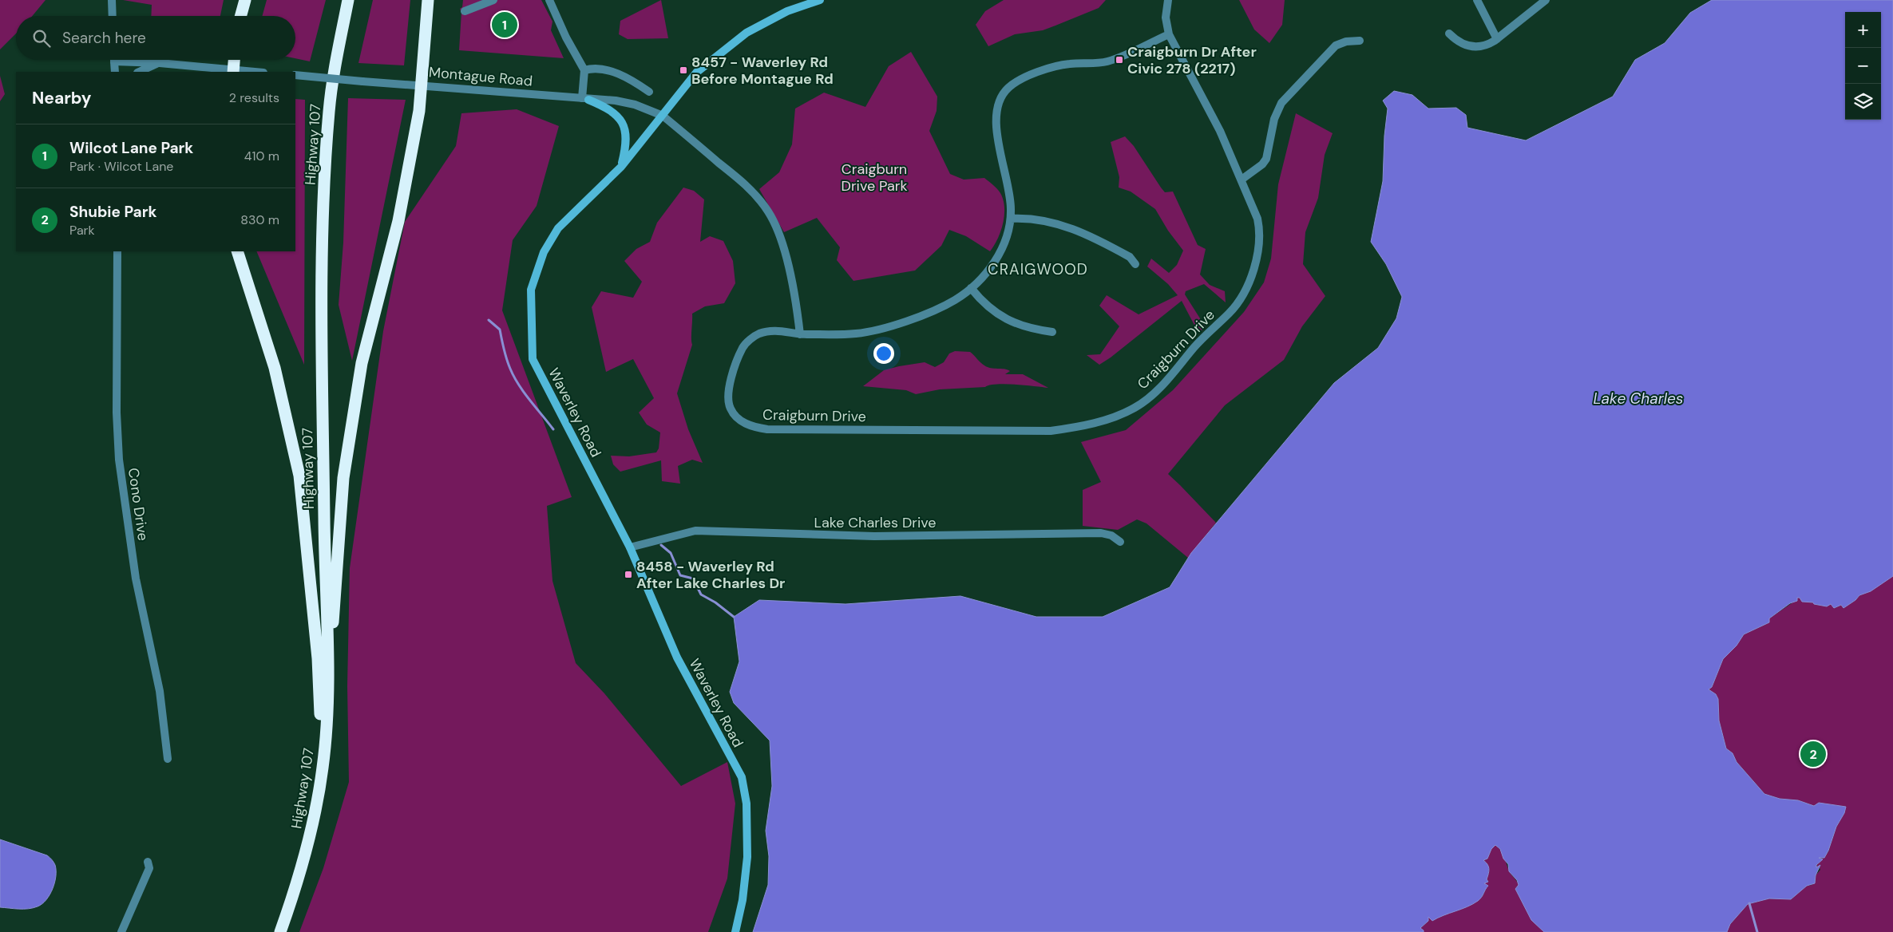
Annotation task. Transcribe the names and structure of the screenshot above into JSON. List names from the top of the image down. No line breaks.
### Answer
{"streets":{"highway":["Highway 107"],"main road":["Waverley Road"],"street":["Montague Road","Craigburn Drive","Cono Drive","Lake Charles Drive"]},"crossings":[["Montague Road","Craigburn Drive"],["Montague Road","Waverley Road"],["Waverley Road","Lake Charles Drive"]],"districts":["CRAIGWOOD"],"water":["Lake Charles"],"parks":["Craigburn Drive Park"],"places":{"transit":["Craigburn Dr After Civic 278 (2217)","8457 - Waverley Rd Before Montague Rd","8458 - Waverley Rd After Lake Charles Dr"]},"page":{"pins":["1","2"],"map_buttons":["+","−"],"search":"Search here","heading":["Nearby","2 results"],"list":[{"mark":"1","name":"Wilcot Lane Park","note":"Park · Wilcot Lane","value":"410 m"},{"mark":"2","name":"Shubie Park","note":"Park","value":"830 m"}]}}
